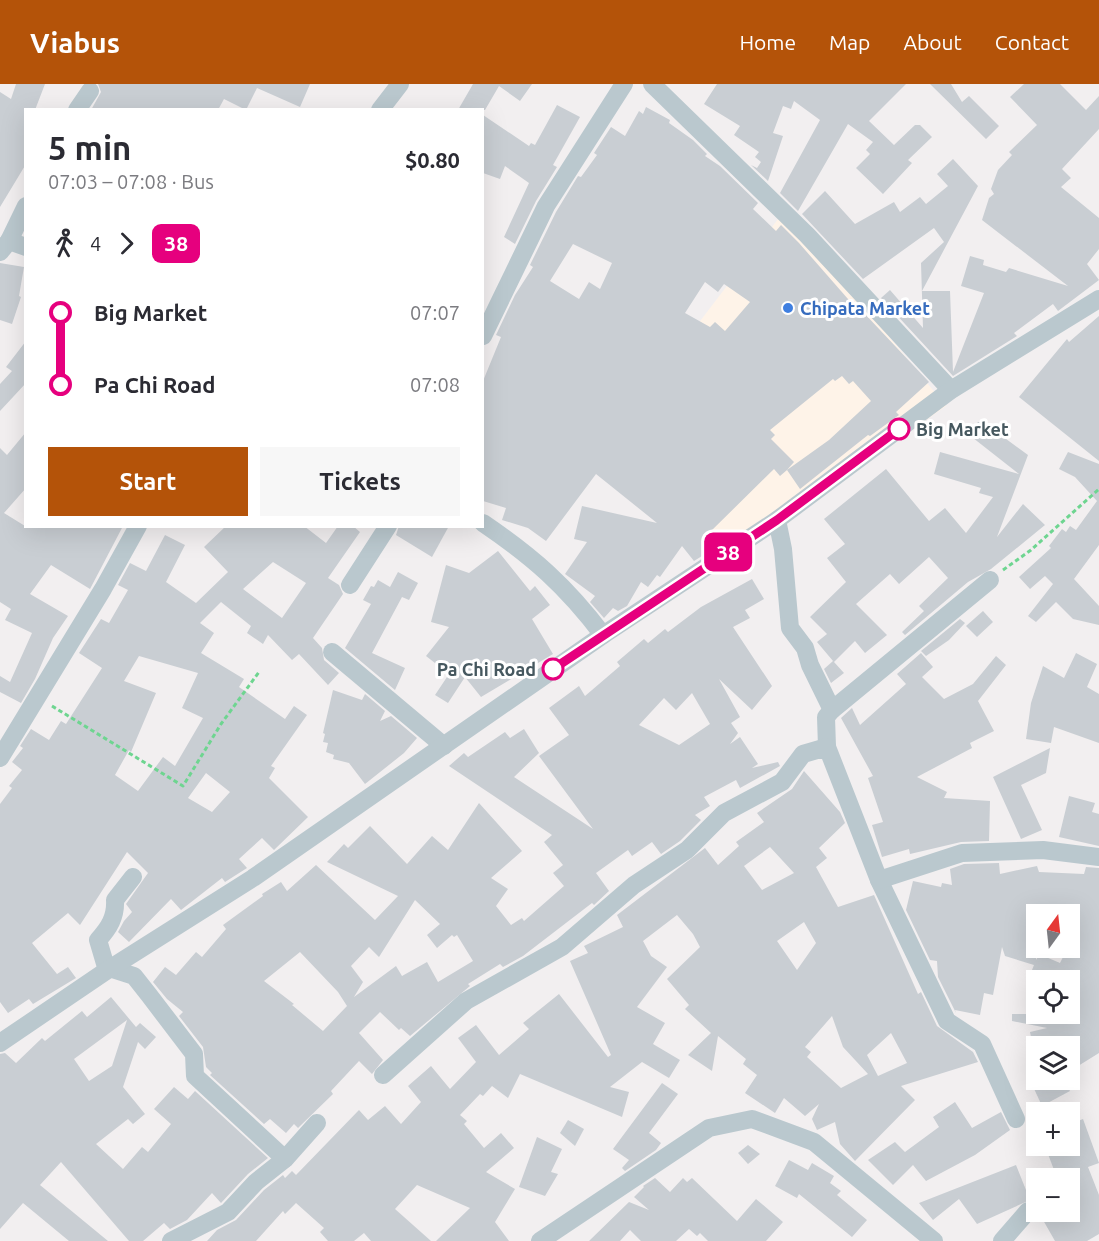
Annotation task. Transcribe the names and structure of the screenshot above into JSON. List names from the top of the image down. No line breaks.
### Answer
{"places":["Chipata Market","Big Market","Pa Chi Road"],"lines":["bus line 38"],"north":"top","page":{"header":"Viabus","nav":["Home","Map","About","Contact"],"on_map":"38","heading":["5 min","07:03 – 07:08 · Bus","$0.80"],"legs":["4","38"],"list":[{"name":"Big Market","value":"07:07"},{"name":"Pa Chi Road","value":"07:08"}],"buttons":["Start","Tickets"],"map_buttons":["+","−"]}}
